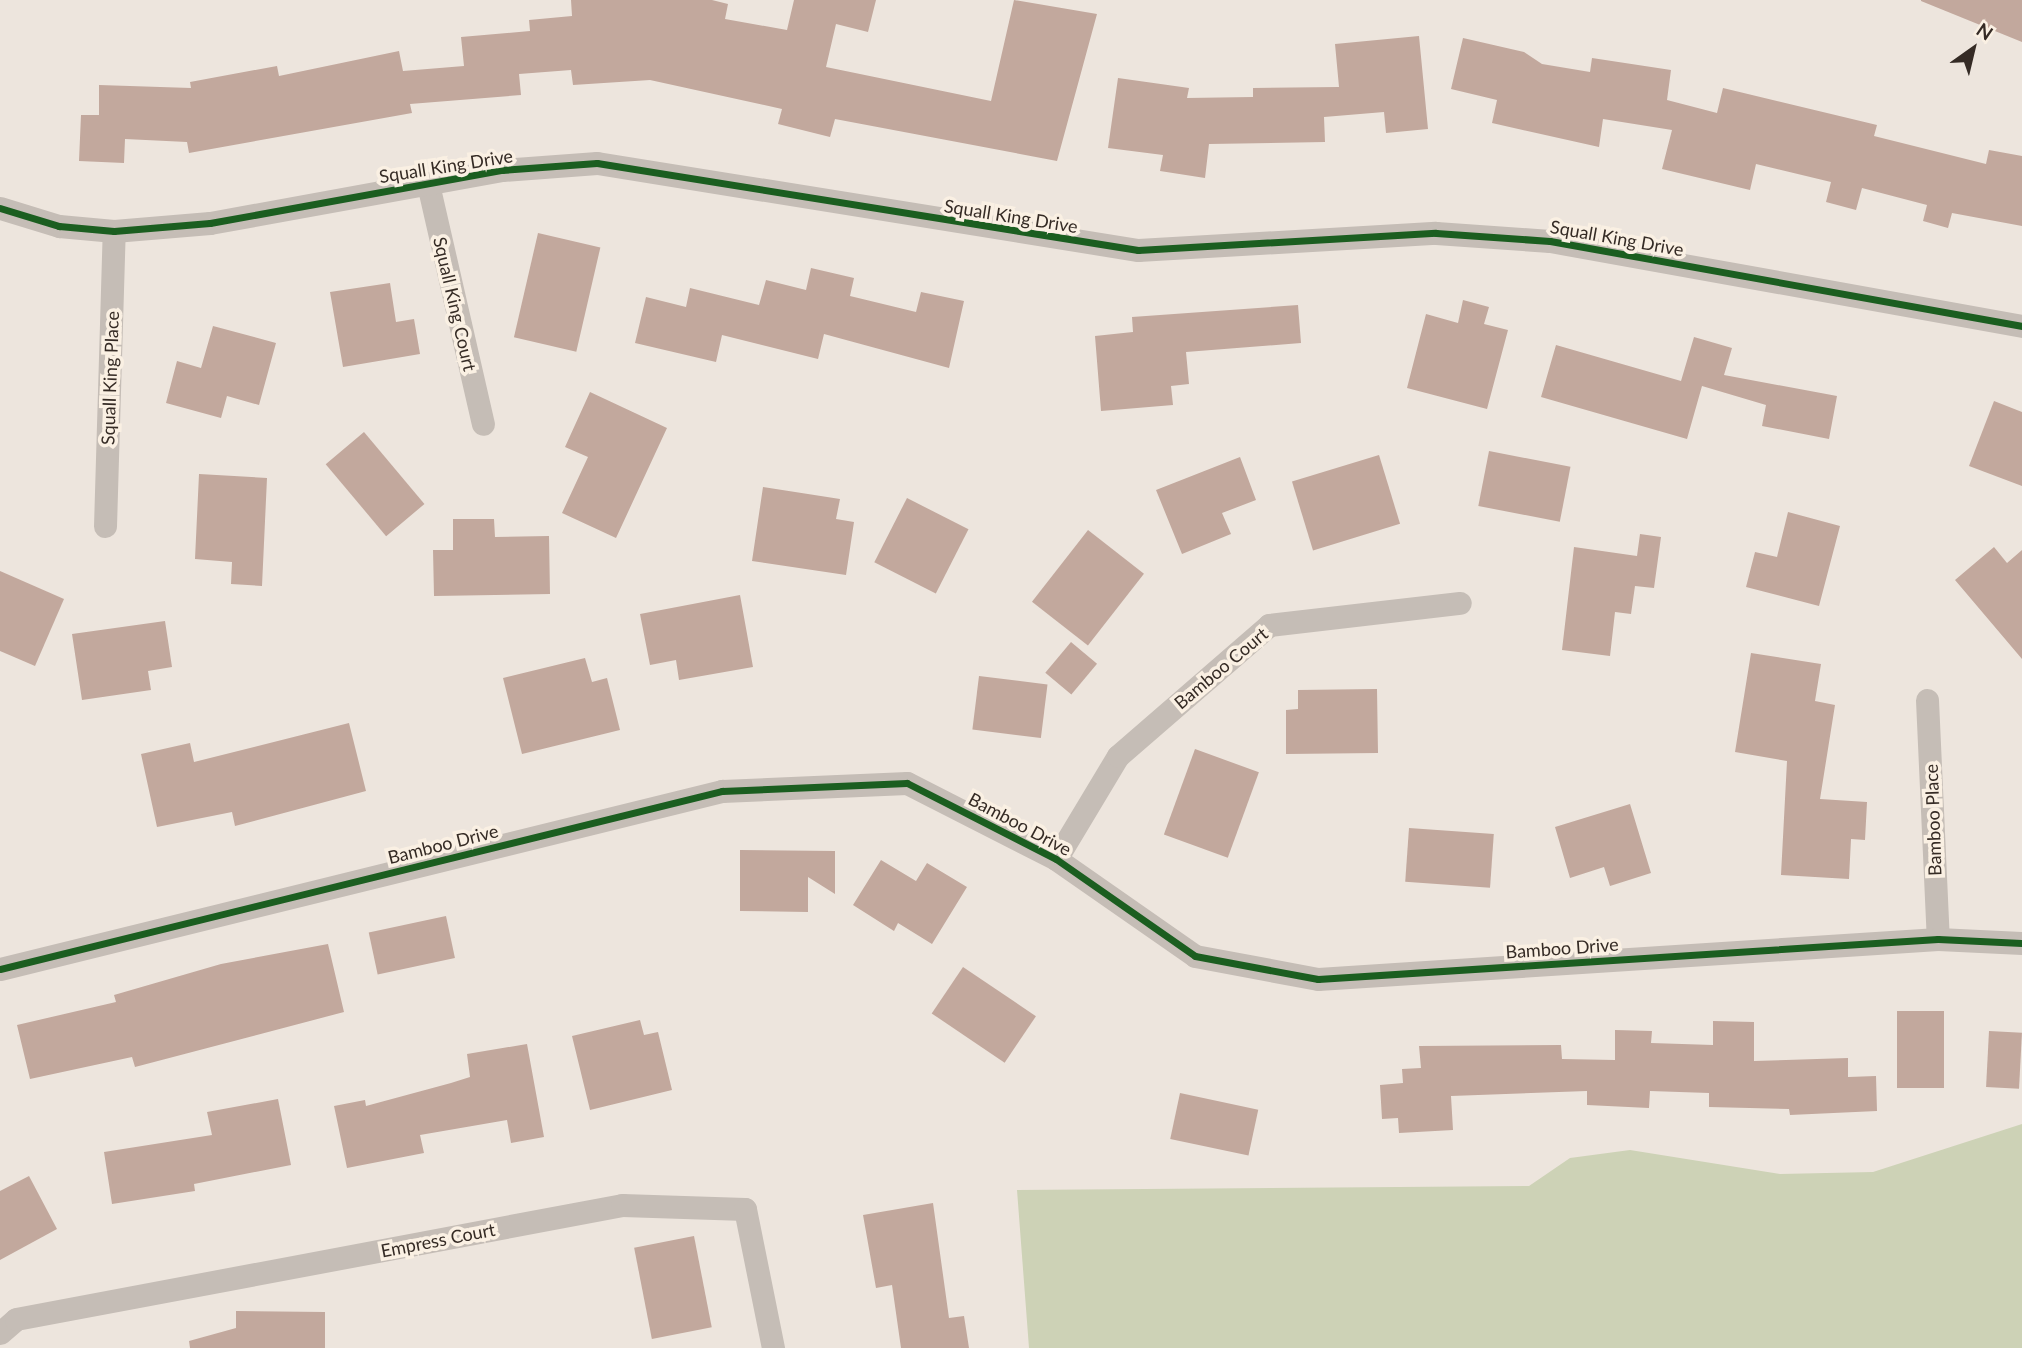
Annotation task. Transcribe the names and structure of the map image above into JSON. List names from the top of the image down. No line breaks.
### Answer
{"streets":{"street":["Squall King Drive","Squall King Court","Squall King Place","Bamboo Court","Bamboo Place","Bamboo Drive","Empress Court"]},"crossings":[["Squall King Drive","Squall King Court"],["Squall King Drive","Squall King Place"],["Bamboo Court","Bamboo Drive"],["Bamboo Place","Bamboo Drive"]],"north":"top right"}
